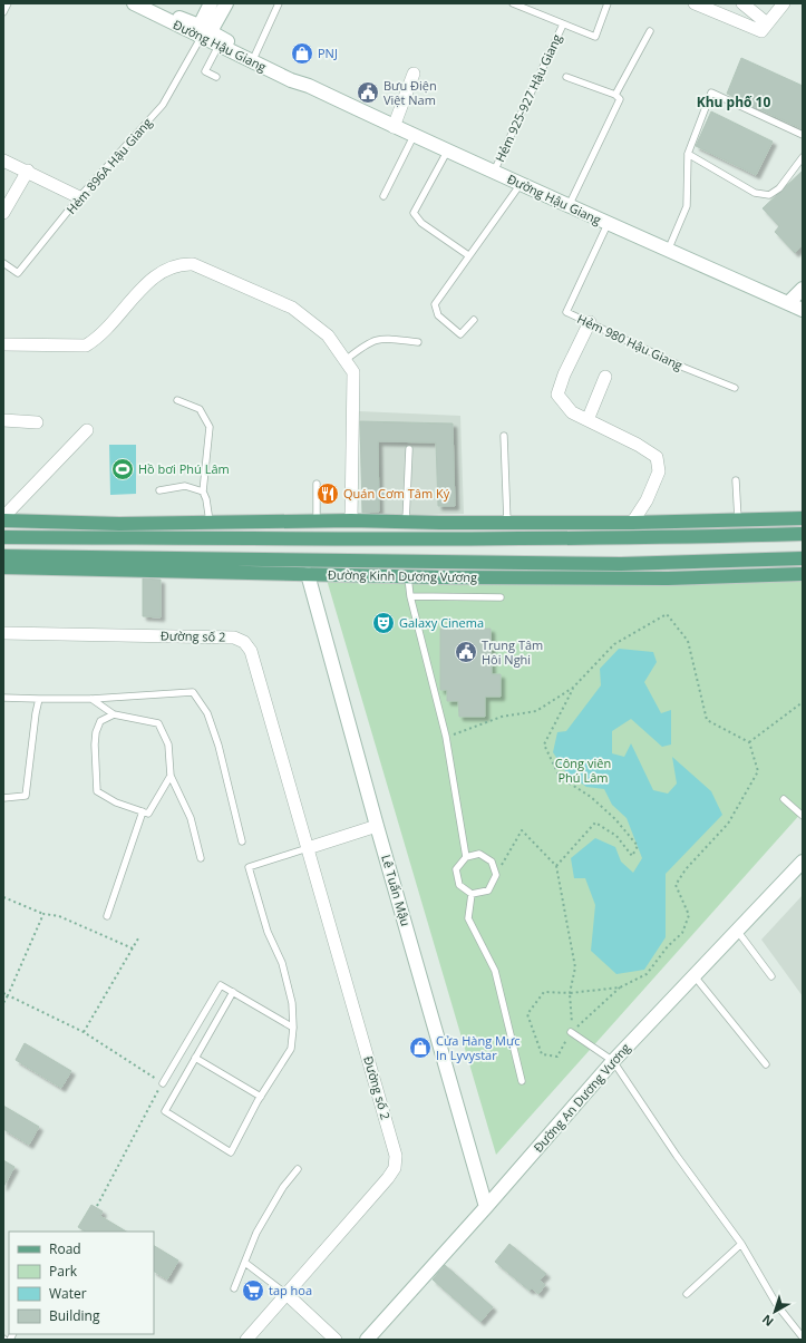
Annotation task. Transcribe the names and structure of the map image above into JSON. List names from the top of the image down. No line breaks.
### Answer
{"streets":{"main road":["Đường Hậu Giang","Đường Kinh Dương Vương","Lê Tuấn Mậu","Đường An Dương Vương"],"street":["Đường số 2"],"lane":["Hẻm 925-927 Hậu Giang","Hẻm 896A Hậu Giang","Hẻm 980 Hậu Giang"]},"crossings":[["Đường Hậu Giang","Hẻm 925-927 Hậu Giang"],["Đường Hậu Giang","Hẻm 896A Hậu Giang"],["Đường Hậu Giang","Hẻm 980 Hậu Giang"],["Đường Kinh Dương Vương","Lê Tuấn Mậu"],["Lê Tuấn Mậu","Đường An Dương Vương"]],"districts":["Khu phố 10"],"parks":["Công viên Phú Lâm"],"places":{"shop":["PNJ","Cửa Hàng Mực In Lyvystar"],"public building":["Bưu Điện Việt Nam","Trung Tâm Hôi Nghi"],"sports":["Hồ bơi Phú Lâm"],"restaurant":["Quán Cơm Tâm Ký"],"theatre":["Galaxy Cinema"],"supermarket":["tap hoa"]},"legend":["Road","Park","Water","Building"],"north":"bottom left"}
